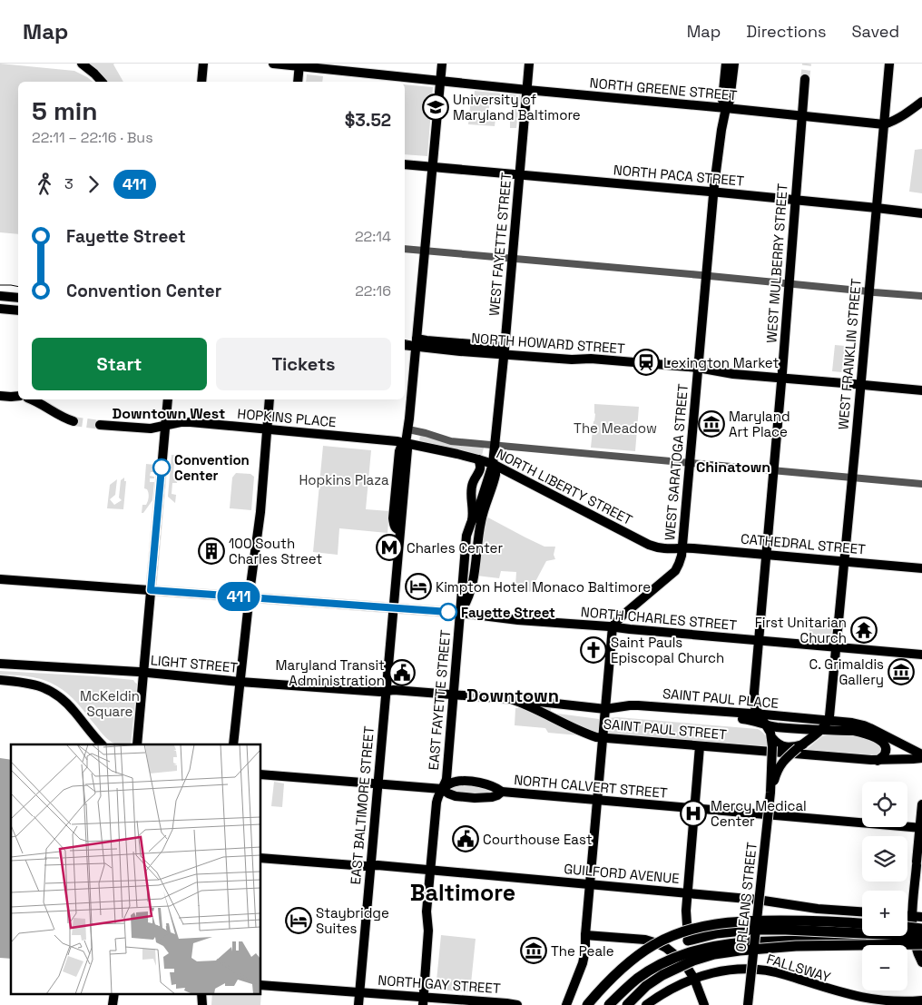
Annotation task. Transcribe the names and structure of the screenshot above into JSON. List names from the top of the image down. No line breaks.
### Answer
{"streets":{"main road":["NORTH GREENE STREET","NORTH PACA STREET","WEST FAYETTE STREET","WEST MULBERRY STREET","NORTH HOWARD STREET","WEST FRANKLIN STREET","HOPKINS PLACE","WEST SARATOGA STREET","NORTH LIBERTY STREET","CATHEDRAL STREET","NORTH CHARLES STREET","LIGHT STREET","SAINT PAUL PLACE","EAST FAYETTE STREET","SAINT PAUL STREET","NORTH CALVERT STREET","EAST BALTIMORE STREET","GUILFORD AVENUE","ORLEANS STREET","FALLSWAY","NORTH GAY STREET"]},"crossings":[["NORTH GREENE STREET","WEST FAYETTE STREET"],["NORTH GREENE STREET","WEST MULBERRY STREET"],["NORTH GREENE STREET","WEST FRANKLIN STREET"],["NORTH GREENE STREET","WEST SARATOGA STREET"],["NORTH GREENE STREET","EAST BALTIMORE STREET"],["NORTH PACA STREET","WEST FAYETTE STREET"],["NORTH PACA STREET","WEST MULBERRY STREET"],["NORTH PACA STREET","WEST FRANKLIN STREET"],["NORTH PACA STREET","WEST SARATOGA STREET"],["NORTH PACA STREET","EAST BALTIMORE STREET"],["WEST FAYETTE STREET","NORTH HOWARD STREET"],["WEST FAYETTE STREET","NORTH LIBERTY STREET"],["WEST FAYETTE STREET","NORTH CHARLES STREET"],["WEST FAYETTE STREET","EAST FAYETTE STREET"],["WEST MULBERRY STREET","NORTH HOWARD STREET"],["WEST MULBERRY STREET","CATHEDRAL STREET"],["WEST MULBERRY STREET","NORTH CHARLES STREET"],["WEST MULBERRY STREET","SAINT PAUL PLACE"],["WEST MULBERRY STREET","ORLEANS STREET"],["NORTH HOWARD STREET","WEST FRANKLIN STREET"],["NORTH HOWARD STREET","WEST SARATOGA STREET"],["NORTH HOWARD STREET","EAST BALTIMORE STREET"],["WEST FRANKLIN STREET","CATHEDRAL STREET"],["WEST FRANKLIN STREET","NORTH CHARLES STREET"],["WEST FRANKLIN STREET","SAINT PAUL PLACE"],["WEST FRANKLIN STREET","ORLEANS STREET"],["HOPKINS PLACE","NORTH LIBERTY STREET"],["HOPKINS PLACE","EAST BALTIMORE STREET"],["WEST SARATOGA STREET","NORTH LIBERTY STREET"],["WEST SARATOGA STREET","CATHEDRAL STREET"],["WEST SARATOGA STREET","NORTH CHARLES STREET"],["NORTH LIBERTY STREET","CATHEDRAL STREET"],["NORTH LIBERTY STREET","EAST BALTIMORE STREET"],["NORTH CHARLES STREET","EAST FAYETTE STREET"],["NORTH CHARLES STREET","EAST BALTIMORE STREET"],["LIGHT STREET","SAINT PAUL STREET"],["LIGHT STREET","EAST BALTIMORE STREET"],["SAINT PAUL PLACE","SAINT PAUL STREET"],["SAINT PAUL PLACE","ORLEANS STREET"],["EAST FAYETTE STREET","SAINT PAUL STREET"],["EAST FAYETTE STREET","NORTH CALVERT STREET"],["EAST FAYETTE STREET","GUILFORD AVENUE"],["EAST FAYETTE STREET","NORTH GAY STREET"],["SAINT PAUL STREET","EAST BALTIMORE STREET"],["NORTH CALVERT STREET","EAST BALTIMORE STREET"],["EAST BALTIMORE STREET","GUILFORD AVENUE"],["EAST BALTIMORE STREET","NORTH GAY STREET"]],"districts":["Downtown West","Chinatown","Downtown","Baltimore"],"parks":["The Meadow","Hopkins Plaza","McKeldin Square"],"places":{"school or university":["University of Maryland Baltimore"],"station":["Lexington Market"],"museum":["Maryland Art Place","C. Grimaldis Gallery","The Peale"],"other":["Convention Center","Fayette Street"],"metro station":["Charles Center"],"building":["100 South Charles Street"],"hotel":["Kimpton Hotel Monaco Baltimore","Staybridge Suites"],"temple":["First Unitarian Church"],"church":["Saint Pauls Episcopal Church"],"public building":["Maryland Transit Administration","Courthouse East"],"hospital":["Mercy Medical Center"]},"lines":["bus line 411"],"page":{"header":"Map","nav":["Map","Directions","Saved"],"on_map":"411","heading":["5 min","22:11 – 22:16 · Bus","$3.52"],"legs":["3","411"],"list":[{"name":"Fayette Street","value":"22:14"},{"name":"Convention Center","value":"22:16"}],"buttons":["Start","Tickets"],"map_buttons":["+","−"]}}
